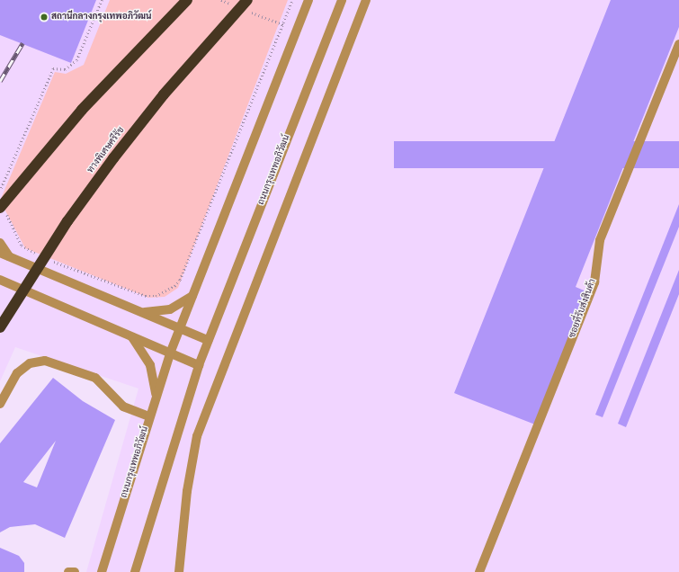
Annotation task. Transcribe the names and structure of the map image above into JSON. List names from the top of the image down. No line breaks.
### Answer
{"streets":{"highway":["ทางพิเศษศรีรัช"],"street":["ถนนกรุงเทพอภิวัฒน์","ซอยที่รับส่งสินค้า"]},"places":["สถานีกลางกรุงเทพอภิวัฒน์"]}
